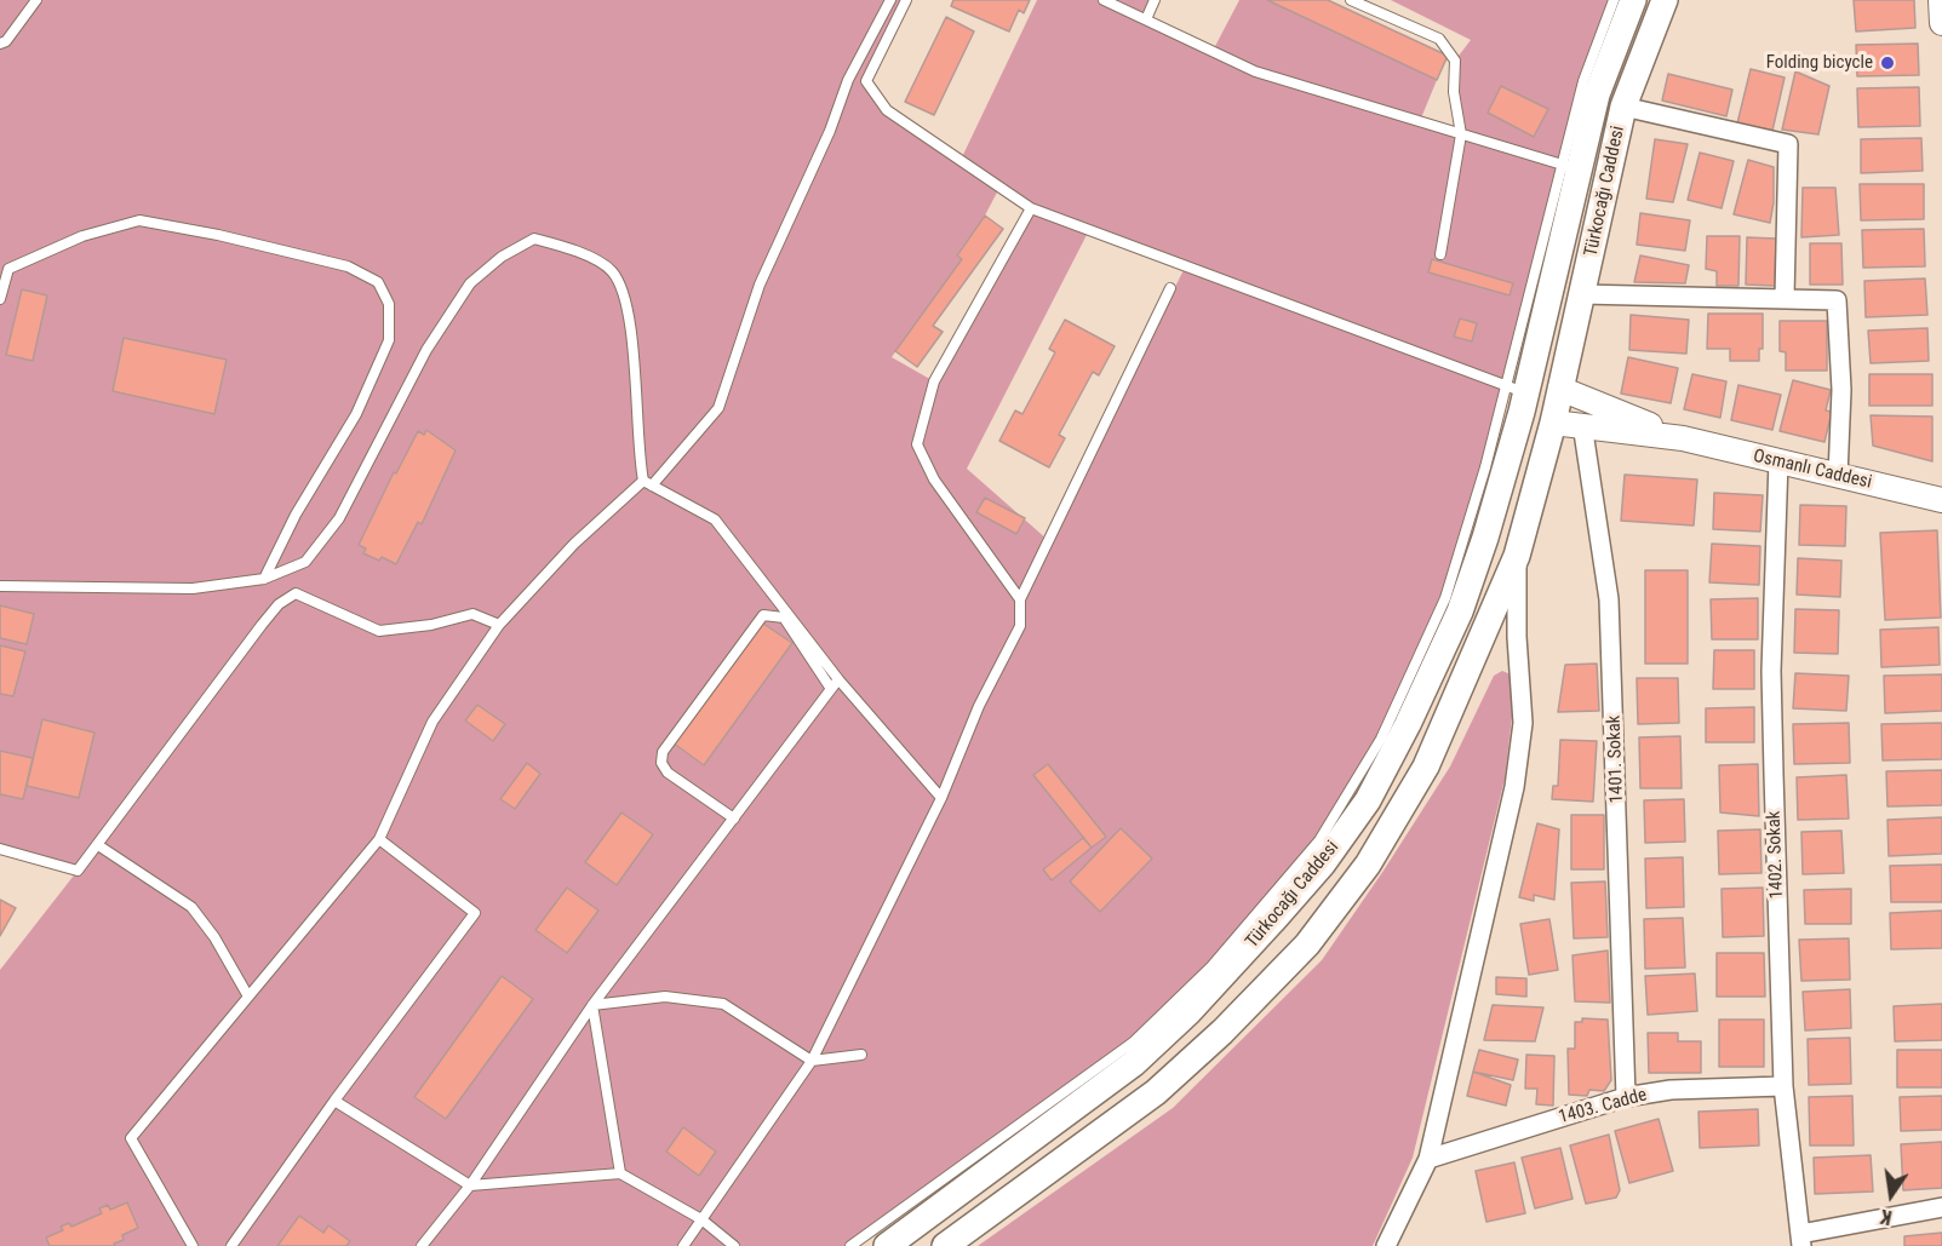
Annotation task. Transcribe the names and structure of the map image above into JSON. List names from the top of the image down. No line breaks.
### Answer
{"streets":{"main road":["Türkocağı Caddesi"],"street":["Osmanlı Caddesi","1401. Sokak","1402. Sokak","1403. Cadde"]},"crossings":[["Türkocağı Caddesi","Osmanlı Caddesi"],["Osmanlı Caddesi","1401. Sokak"],["Osmanlı Caddesi","1402. Sokak"],["1401. Sokak","1403. Cadde"],["1402. Sokak","1403. Cadde"]],"places":["Folding bicycle"],"north":"bottom"}
